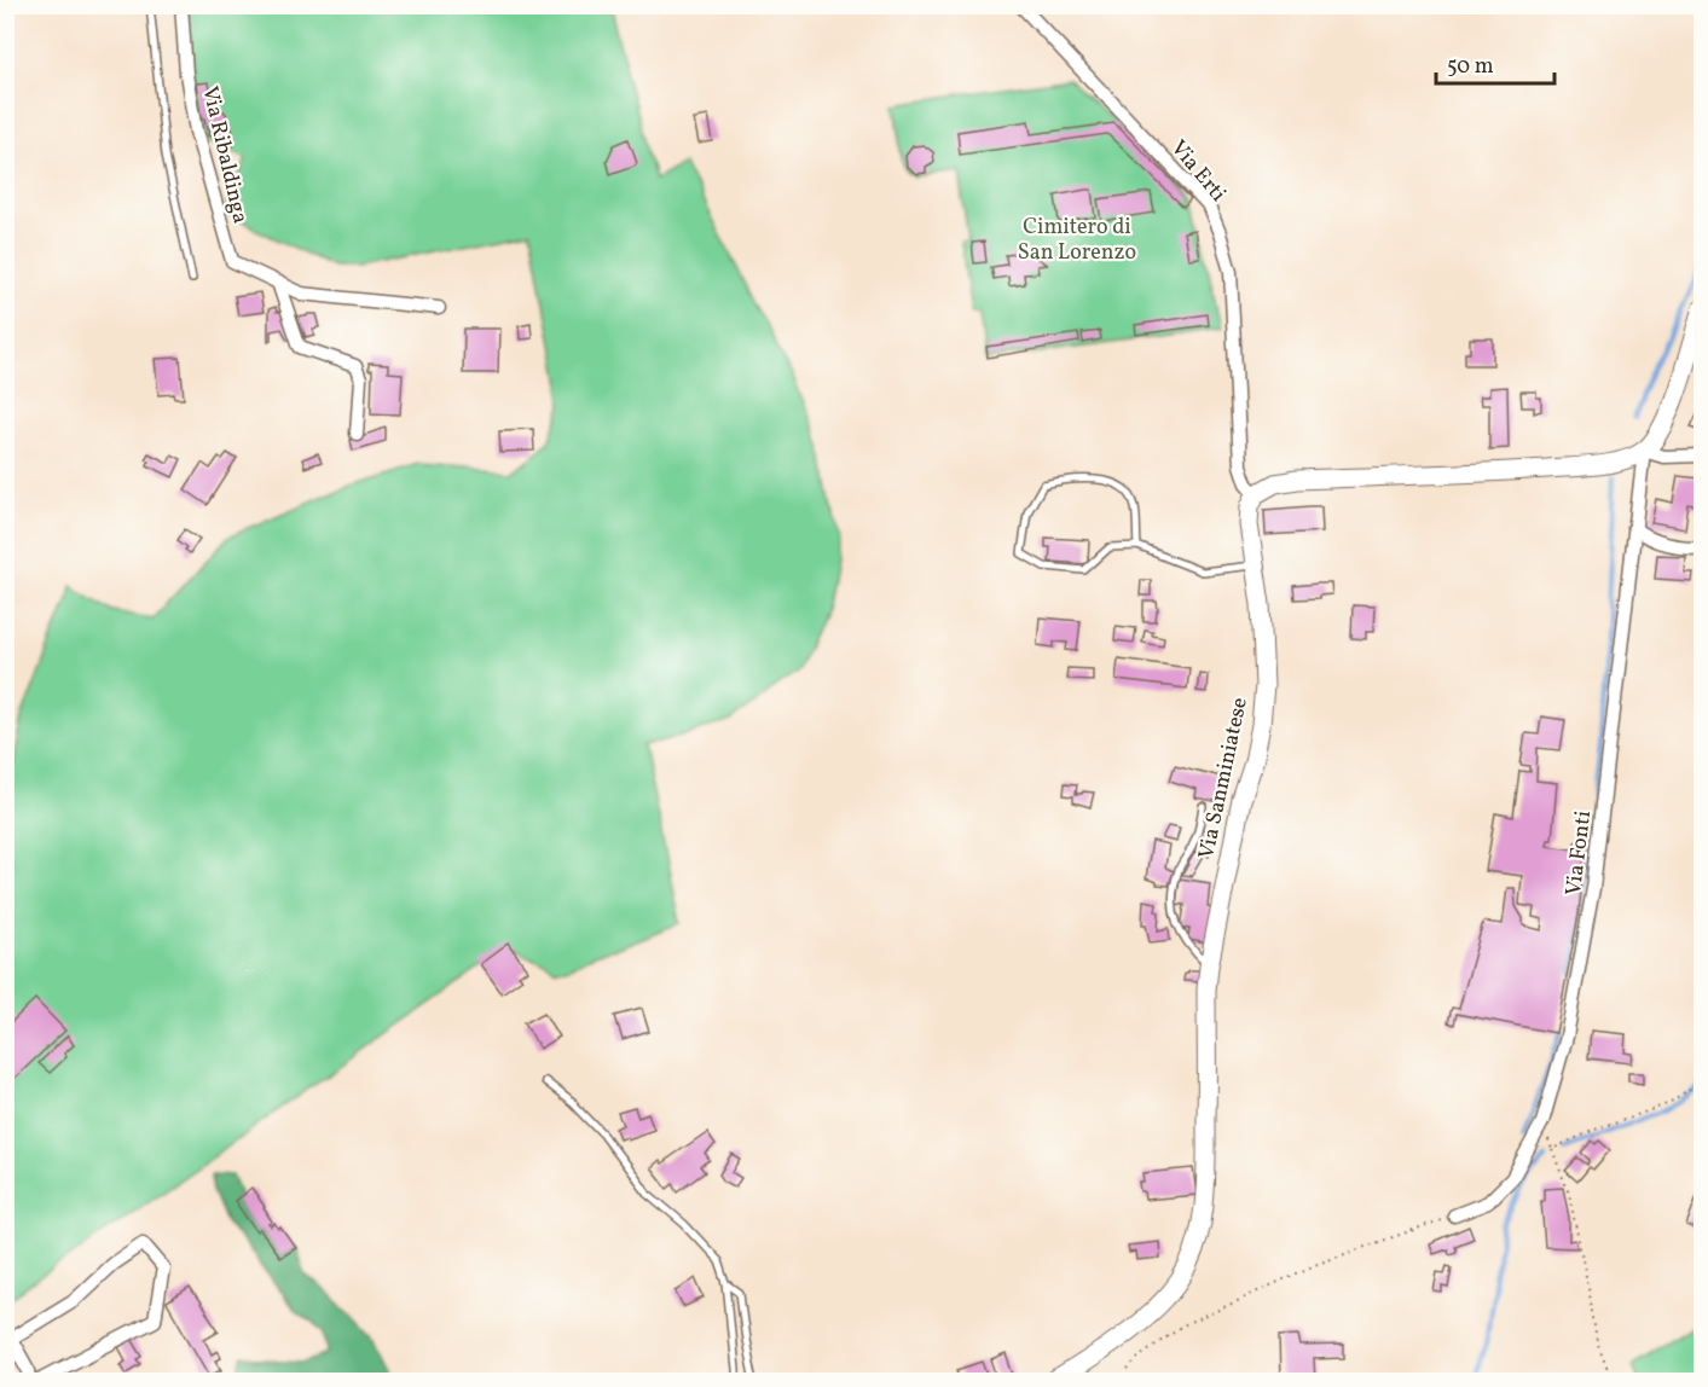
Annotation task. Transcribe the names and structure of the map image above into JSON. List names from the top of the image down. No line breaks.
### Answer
{"streets":{"main road":["Via Sanminiatese"],"street":["Via Ribaldinga","Via Erti","Via Fonti"]},"crossings":[["Via Erti","Via Sanminiatese"]],"parks":["Cimitero di San Lorenzo"],"scale_bar":"50 m"}
